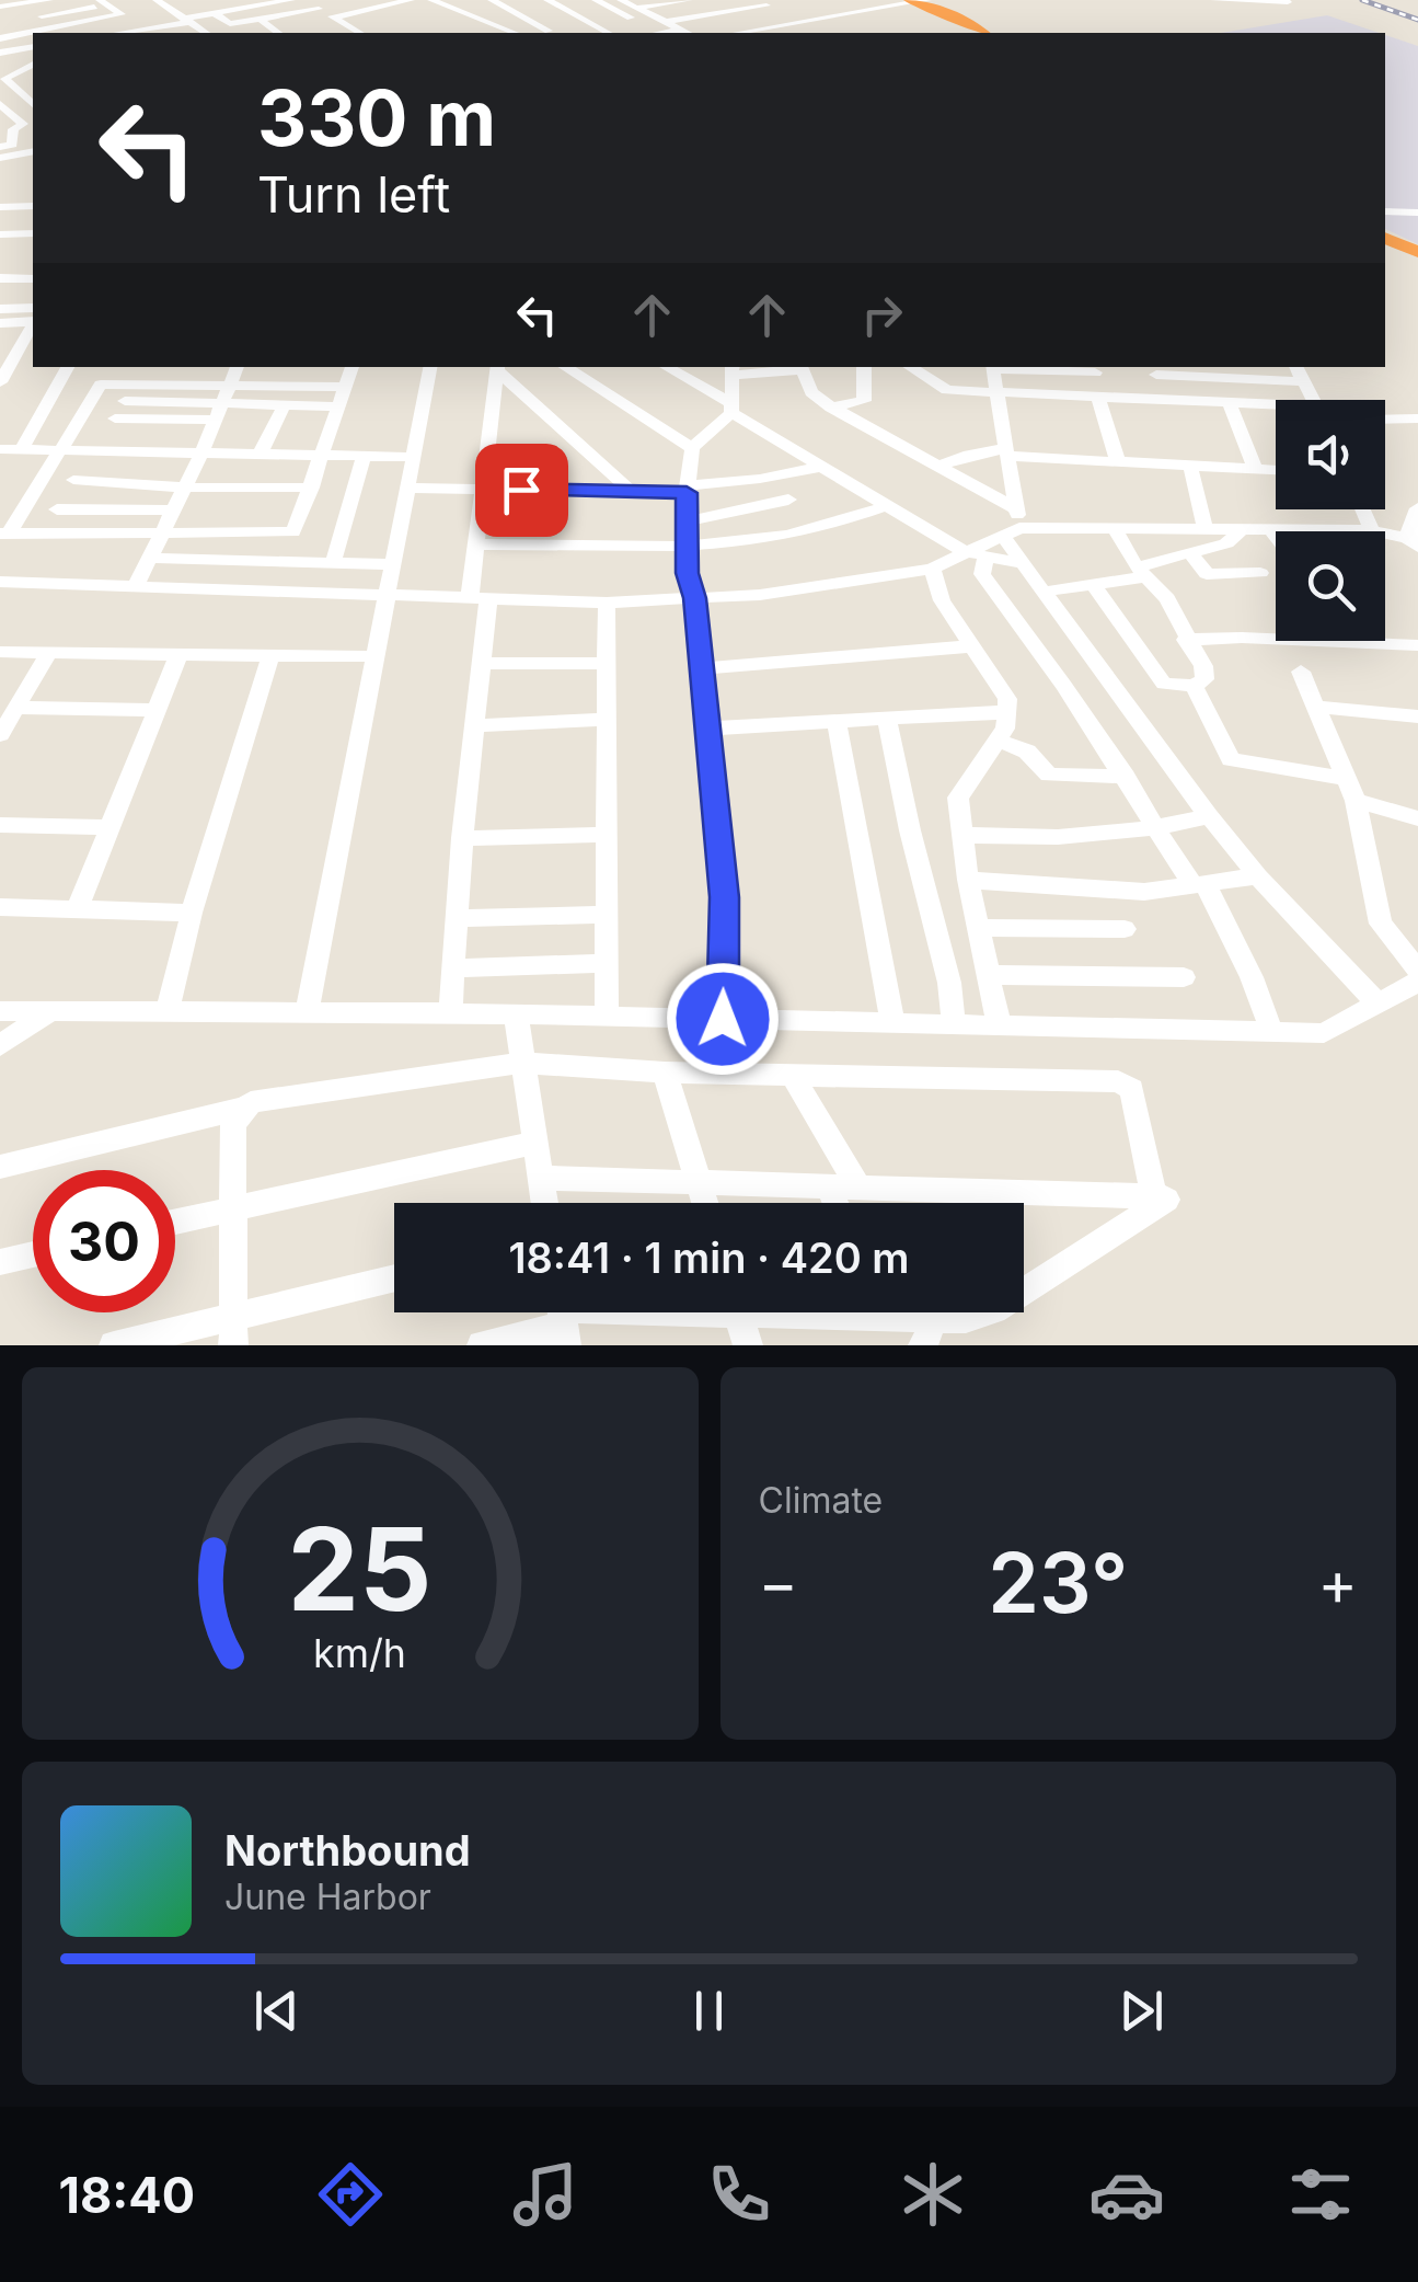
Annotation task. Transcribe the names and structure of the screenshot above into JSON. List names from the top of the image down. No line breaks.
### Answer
{"page":{"turn":["330 m","Turn left"],"limit":"30","trip":"18:41 · 1 min · 420 m","tile":"Climate","heat":["−","23°","+"],"song":["Northbound","June Harbor"],"tabs":"18:40","gauge":["25","km/h"]}}
